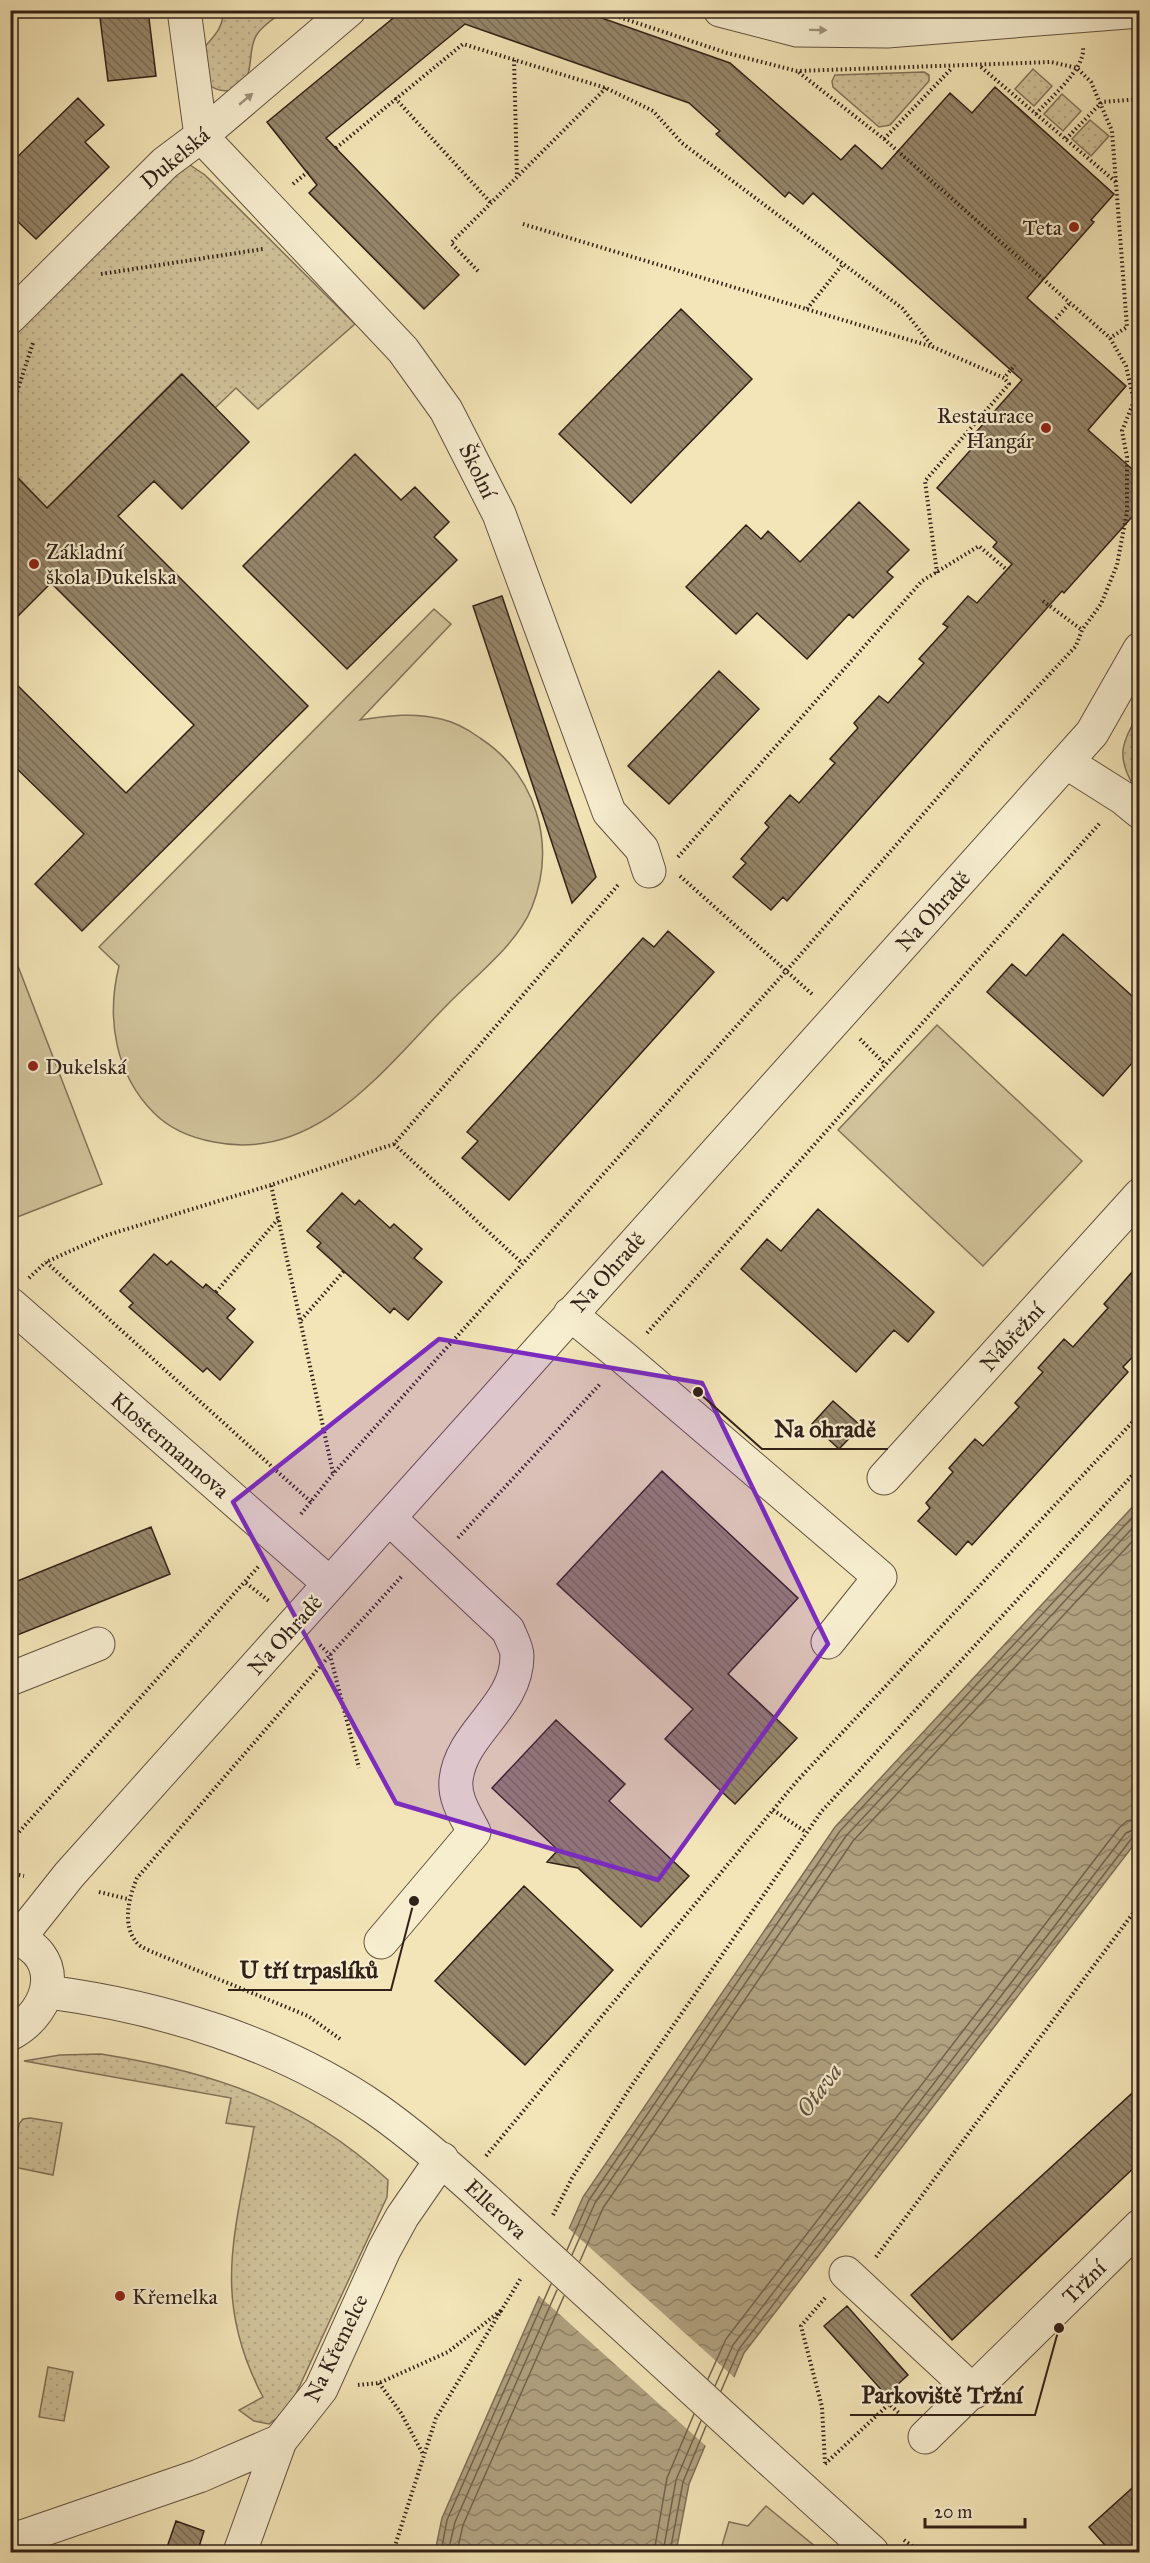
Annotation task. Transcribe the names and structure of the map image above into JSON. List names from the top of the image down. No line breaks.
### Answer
{"streets":{"street":["Dukelská","Školní","Na Ohradě","Nábřežní","Klostermannova","Ellerova","Tržní","Na Křemelce"]},"crossings":[["Dukelská","Školní"],["Na Ohradě","Klostermannova"],["Ellerova","Na Křemelce"]],"one_way":["Dukelská"],"water":["Otava"],"places":["Teta","Restaurace Hangár","Základní škola Dukelska","Dukelská","Na ohradě","U tří trpaslíků","Křemelka","Parkoviště Tržní"],"scale_bar":"20 m"}
